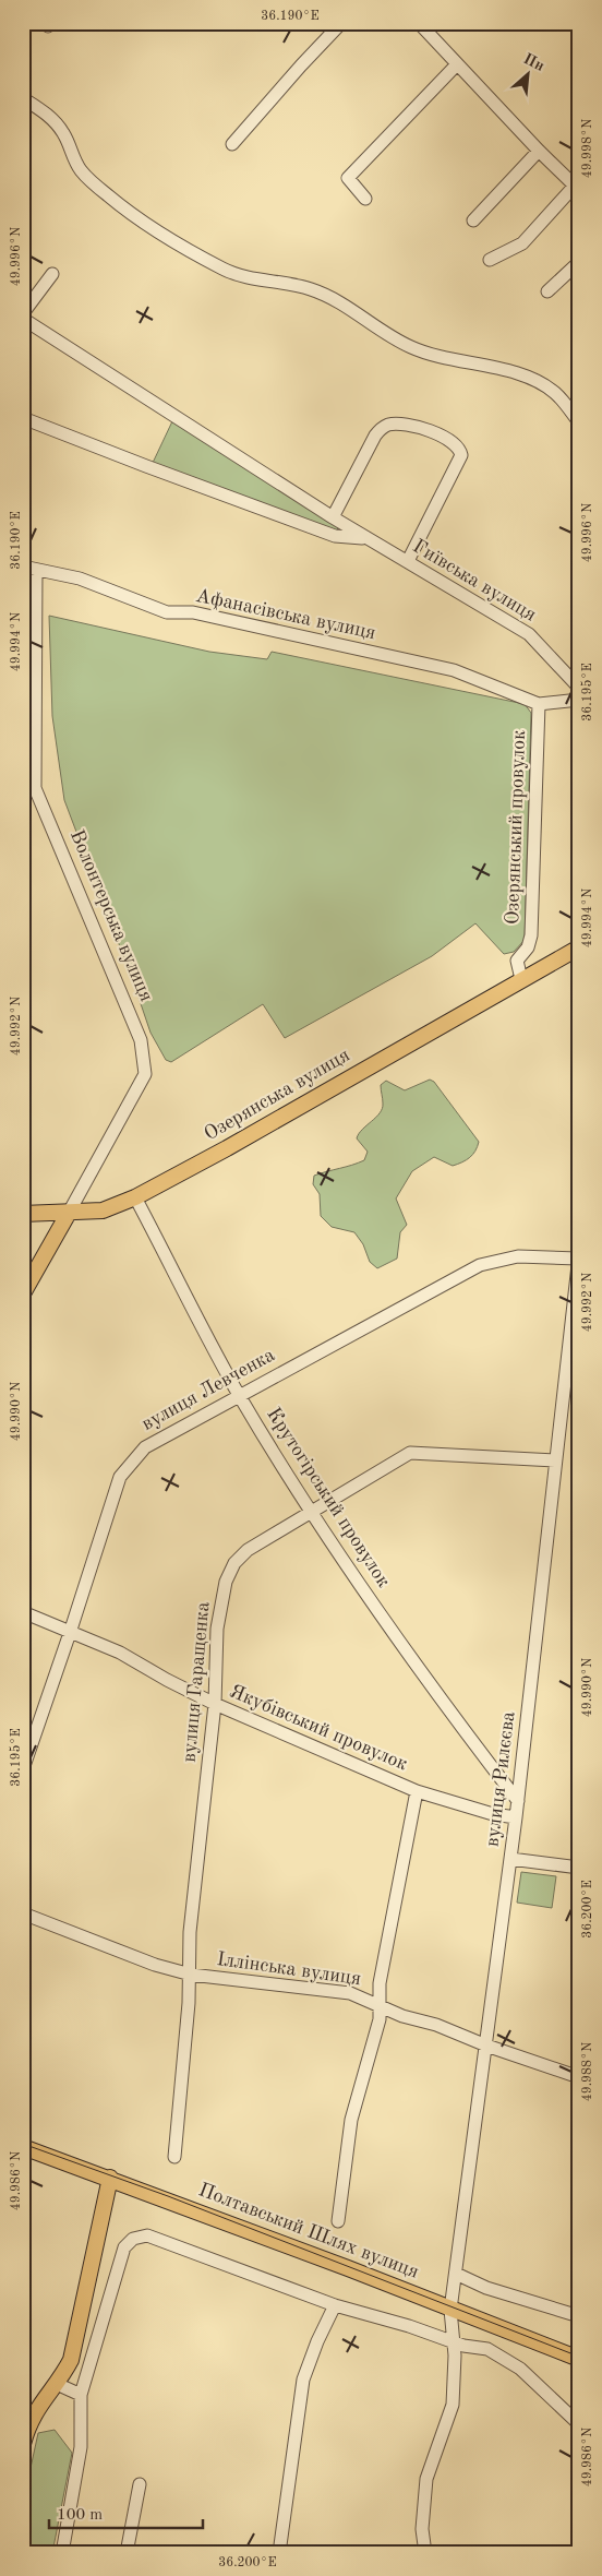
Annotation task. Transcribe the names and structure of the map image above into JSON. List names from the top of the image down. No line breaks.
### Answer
{"streets":{"main road":["Озерянська вулиця","Полтавський Шлях вулиця"],"street":["Гиївська вулиця","Афанасівська вулиця","Озерянський провулок","Волонтерська вулиця","вулиця Левченка","Крутогірський провулок","вулиця Гаращенка","Якубівський провулок","вулиця Рилєєва","Іллінська вулиця"]},"crossings":[["Афанасівська вулиця","Озерянський провулок"],["Афанасівська вулиця","Волонтерська вулиця"],["Озерянський провулок","Озерянська вулиця"],["Волонтерська вулиця","Озерянська вулиця"],["Озерянська вулиця","Крутогірський провулок"],["вулиця Левченка","Крутогірський провулок"],["вулиця Левченка","Якубівський провулок"],["вулиця Левченка","вулиця Рилєєва"],["Крутогірський провулок","вулиця Гаращенка"],["Крутогірський провулок","вулиця Рилєєва"],["вулиця Гаращенка","Якубівський провулок"],["вулиця Гаращенка","вулиця Рилєєва"],["вулиця Гаращенка","Іллінська вулиця"],["Якубівський провулок","вулиця Рилєєва"],["вулиця Рилєєва","Іллінська вулиця"],["вулиця Рилєєва","Полтавський Шлях вулиця"]],"scale_bar":"100 m","north":"top right","coordinates":["36.190°E","49.998°N","49.996°N","49.994°N","36.195°E","49.992°N","49.990°N","36.200°E","49.988°N","49.986°N"]}
